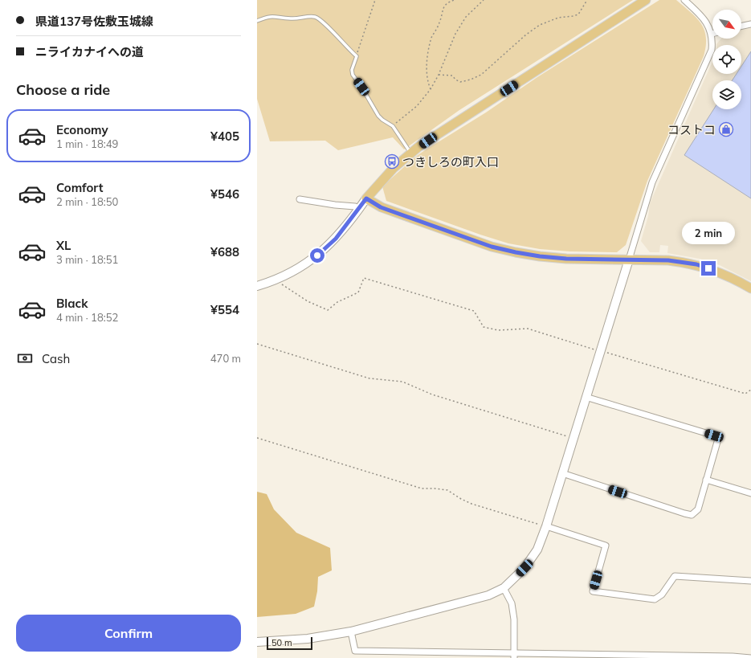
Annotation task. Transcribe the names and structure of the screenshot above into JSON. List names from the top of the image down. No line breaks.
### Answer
{"places":{"shop":["コストコ"],"bus stop":["つきしろの町入口"]},"scale_bar":"50 m","north":"bottom right","page":{"banner":["県道137号佐敷玉城線","ニライカナイへの道"],"heading":"Choose a ride","list":[{"name":"Economy","note":"1 min · 18:49","value":"¥405"},{"name":"Comfort","note":"2 min · 18:50","value":"¥546"},{"name":"XL","note":"3 min · 18:51","value":"¥688"},{"name":"Black","note":"4 min · 18:52","value":"¥554"}],"bubble":"2 min","pay":["Cash","470 m"],"buttons":"Confirm","scale":"50 m"}}
